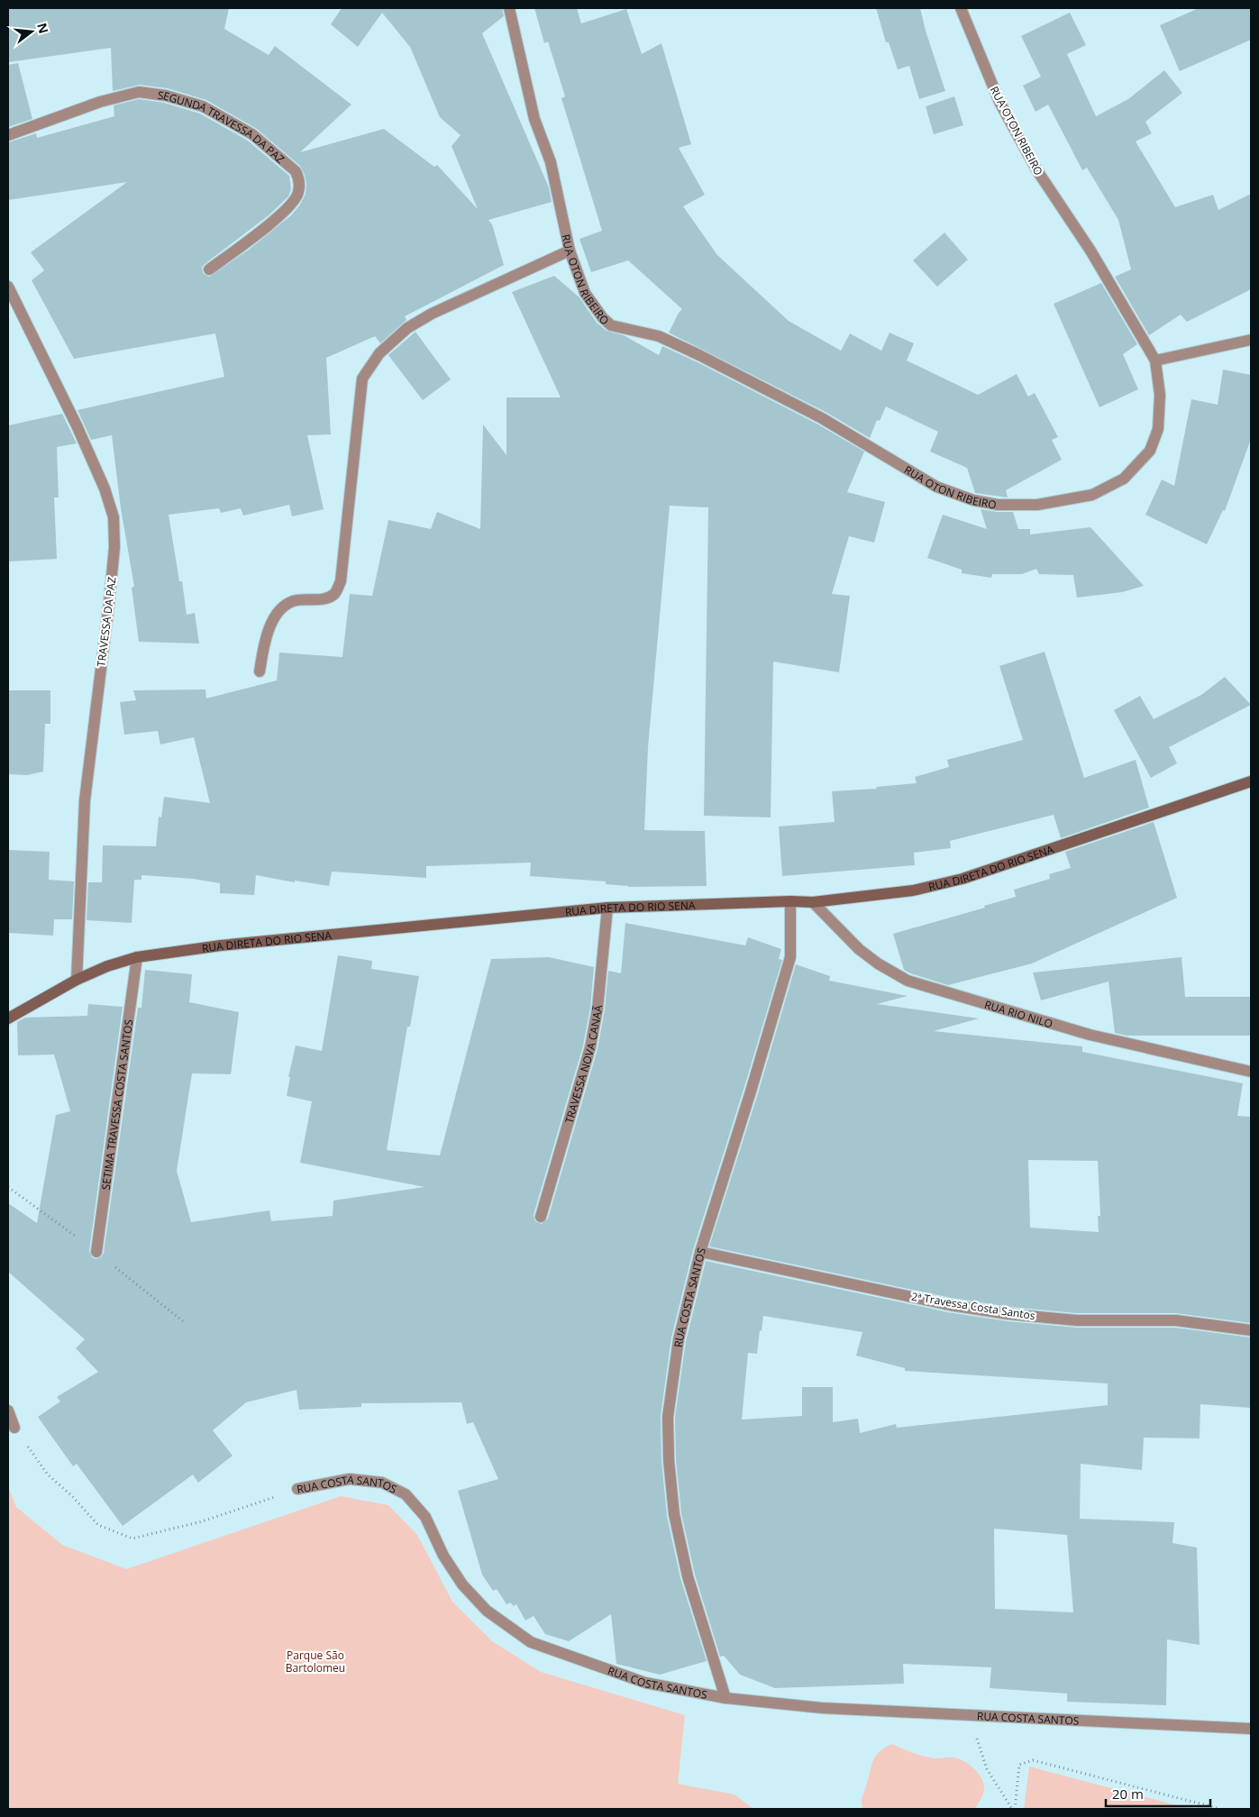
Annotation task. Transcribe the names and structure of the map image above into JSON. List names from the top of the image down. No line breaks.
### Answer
{"streets":{"main road":["RUA DIRETA DO RIO SENA"],"street":["SEGUNDA TRAVESSA DA PAZ","RUA OTON RIBEIRO","TRAVESSA DA PAZ","RUA RIO NILO","TRAVESSA NOVA CANAÃ","SETIMA TRAVESSA COSTA SANTOS","RUA COSTA SANTOS","2ª Travessa Costa Santos"]},"crossings":[["TRAVESSA DA PAZ","RUA DIRETA DO RIO SENA"],["RUA DIRETA DO RIO SENA","RUA RIO NILO"],["RUA DIRETA DO RIO SENA","TRAVESSA NOVA CANAÃ"],["RUA DIRETA DO RIO SENA","SETIMA TRAVESSA COSTA SANTOS"],["RUA DIRETA DO RIO SENA","RUA COSTA SANTOS"],["RUA COSTA SANTOS","2ª Travessa Costa Santos"]],"parks":["Parque São Bartolomeu"],"scale_bar":"20 m","north":"right"}
